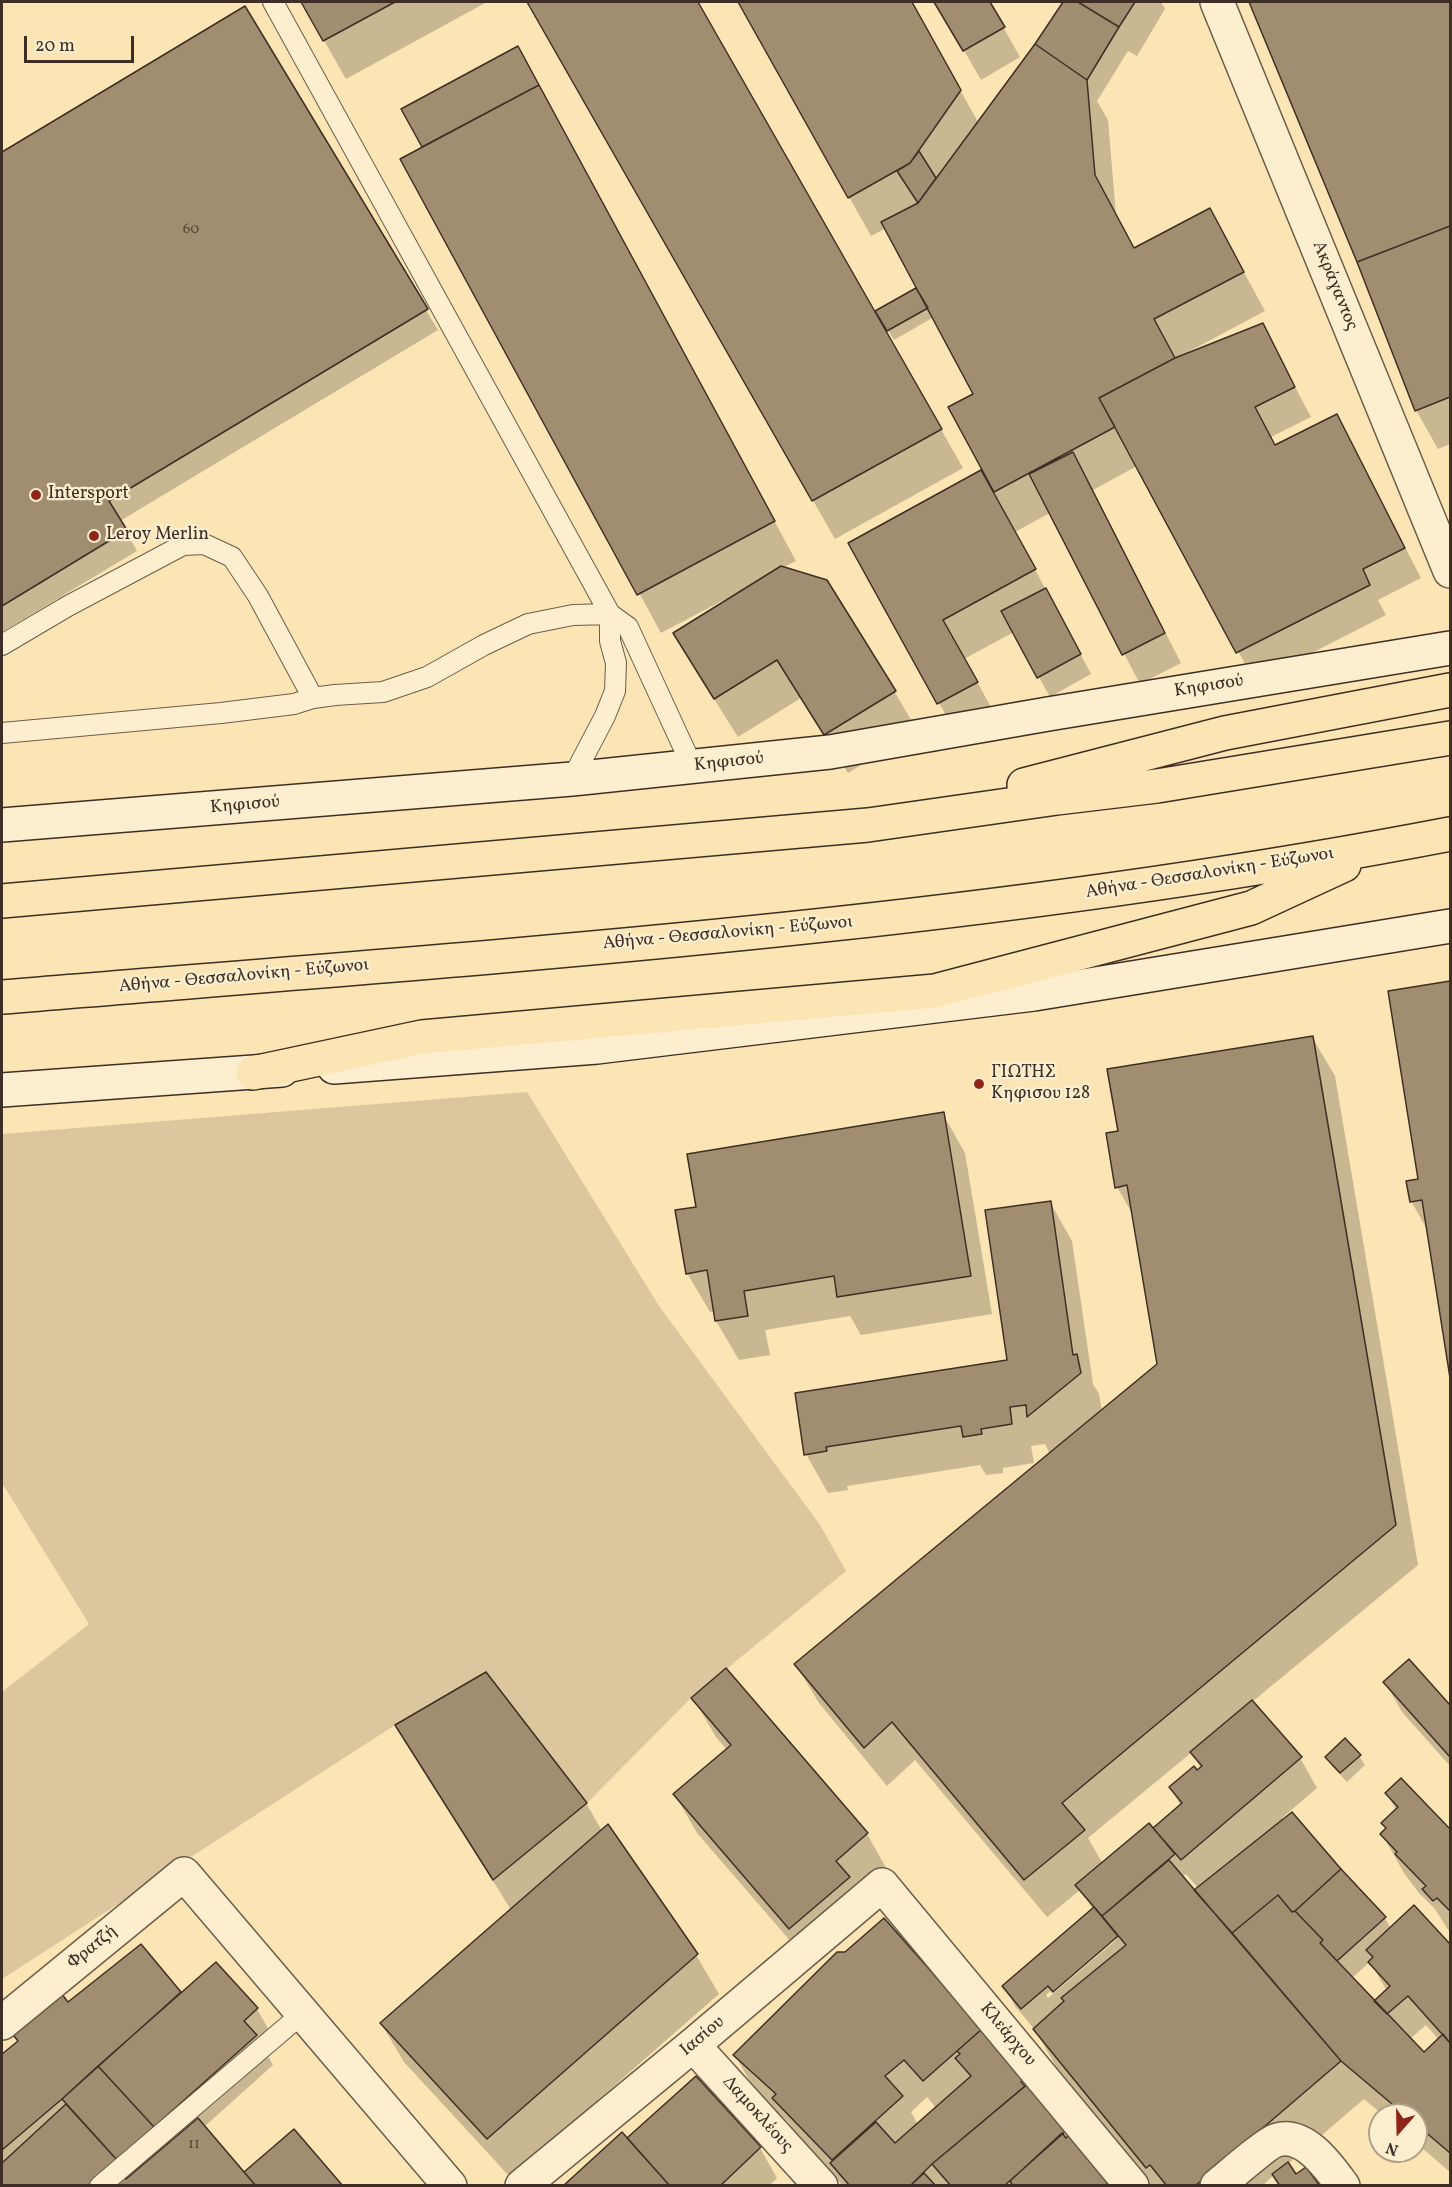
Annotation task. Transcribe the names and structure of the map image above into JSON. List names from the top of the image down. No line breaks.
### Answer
{"streets":{"highway":["Αθήνα - Θεσσαλονίκη - Εύζωνοι"],"main road":["Ακράγαντος","Κηφισού","Φρατζή","Κλεάρχου","Ιασίου","Δαμοκλέους"]},"crossings":[["Κλεάρχου","Ιασίου"],["Ιασίου","Δαμοκλέους"]],"places":["Intersport","Leroy Merlin","ΓΙΩΤΗΣ Κηφισου 128"],"house_numbers":["60","11"],"scale_bar":"20 m","north":"bottom"}
